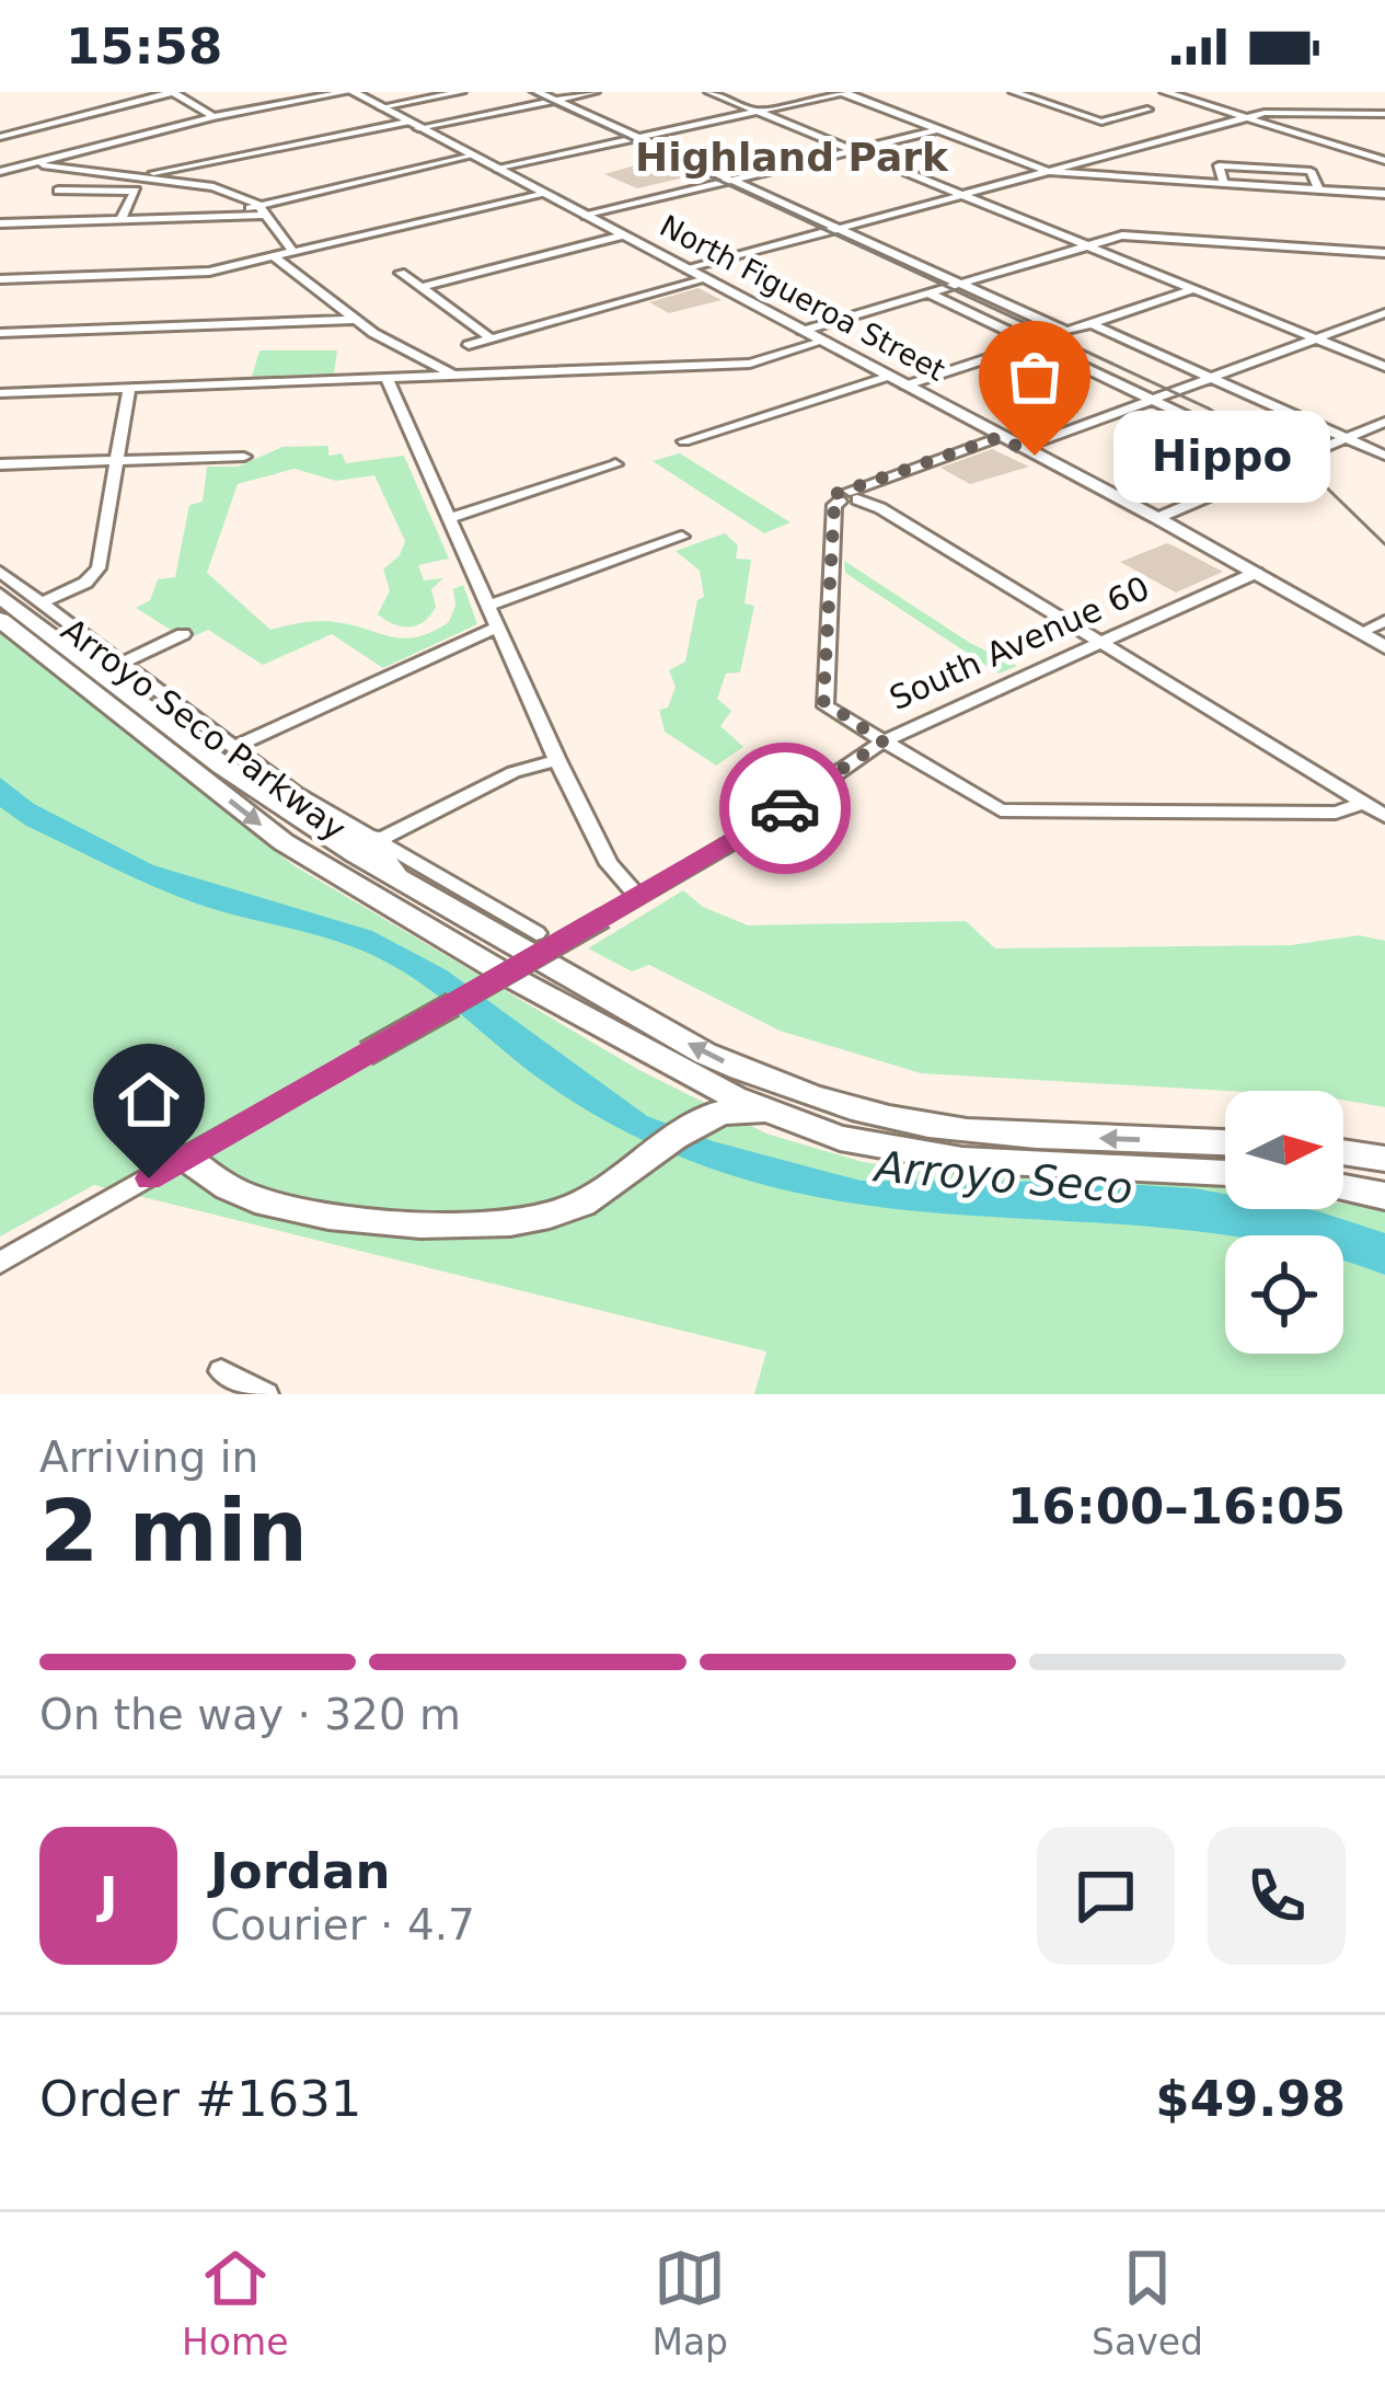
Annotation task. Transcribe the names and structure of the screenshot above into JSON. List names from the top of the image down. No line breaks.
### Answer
{"streets":{"highway":["Arroyo Seco Parkway"],"main road":["North Figueroa Street"],"street":["South Avenue 60"]},"crossings":[["North Figueroa Street","South Avenue 60"]],"districts":["Highland Park"],"water":["Arroyo Seco"],"places":["Hippo"],"north":"right","page":{"status":"15:58","bubble":"Hippo","heading":["2 min","Arriving in","16:00–16:05"],"panel":["Jordan","Courier · 4.7","Order #1631","$49.98"],"bar":"On the way · 320 m","round":"J","tabs":["Home","Map","Saved"]}}
